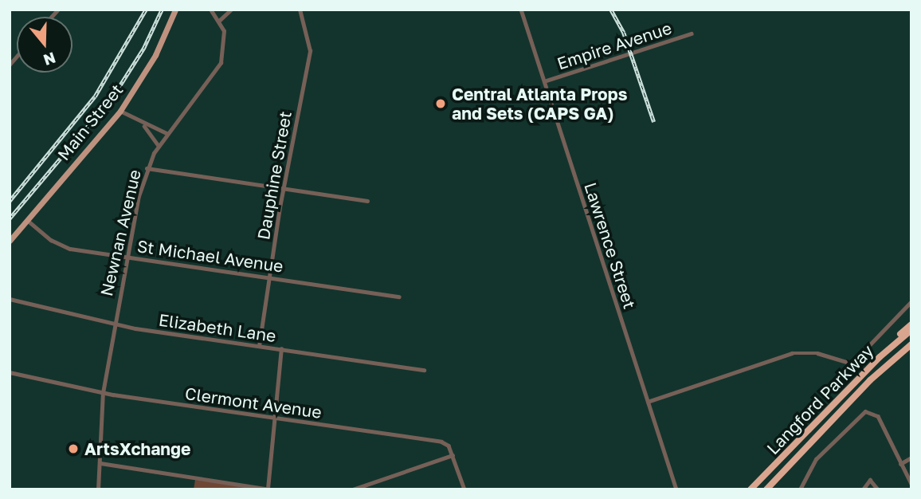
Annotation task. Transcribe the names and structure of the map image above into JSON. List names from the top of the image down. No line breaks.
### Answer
{"streets":{"highway":["Langford Parkway"],"main road":["Main Street"],"street":["Empire Avenue","Dauphine Street","Newnan Avenue","Lawrence Street","St Michael Avenue","Elizabeth Lane","Clermont Avenue"]},"crossings":[["Empire Avenue","Lawrence Street"],["Main Street","St Michael Avenue"],["Dauphine Street","St Michael Avenue"],["Dauphine Street","Elizabeth Lane"],["Newnan Avenue","St Michael Avenue"],["Newnan Avenue","Elizabeth Lane"],["Newnan Avenue","Clermont Avenue"]],"places":["Central Atlanta Props and Sets (CAPS GA)","ArtsXchange"],"north":"bottom"}
